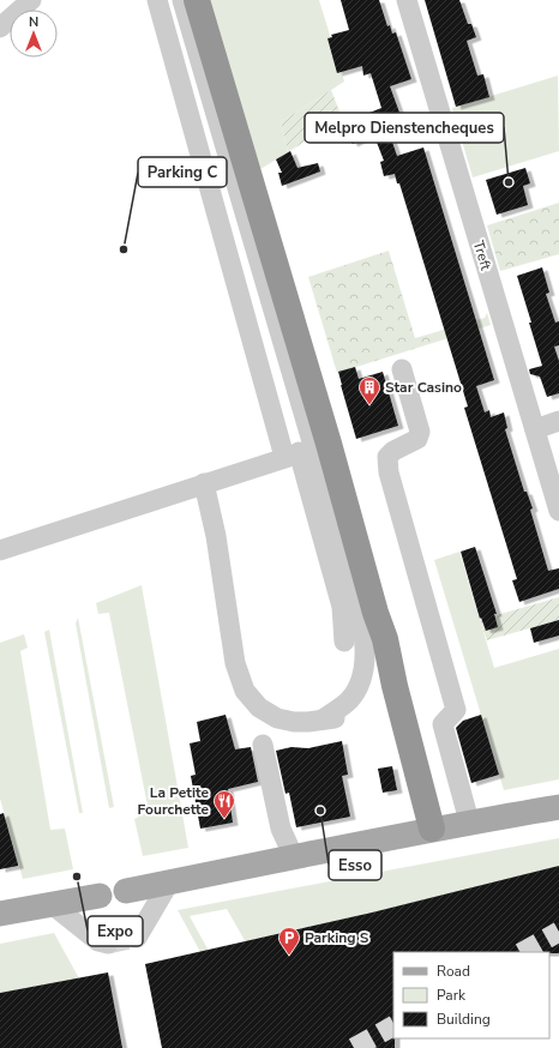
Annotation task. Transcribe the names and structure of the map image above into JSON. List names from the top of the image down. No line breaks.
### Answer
{"streets":{"street":["Treft"]},"places":{"other":["Melpro Dienstencheques","Parking C","Esso","Expo"],"building":["Star Casino"],"restaurant":["La Petite Fourchette"],"parking":["Parking S"]},"legend":["Road","Park","Building"],"north":"top"}
